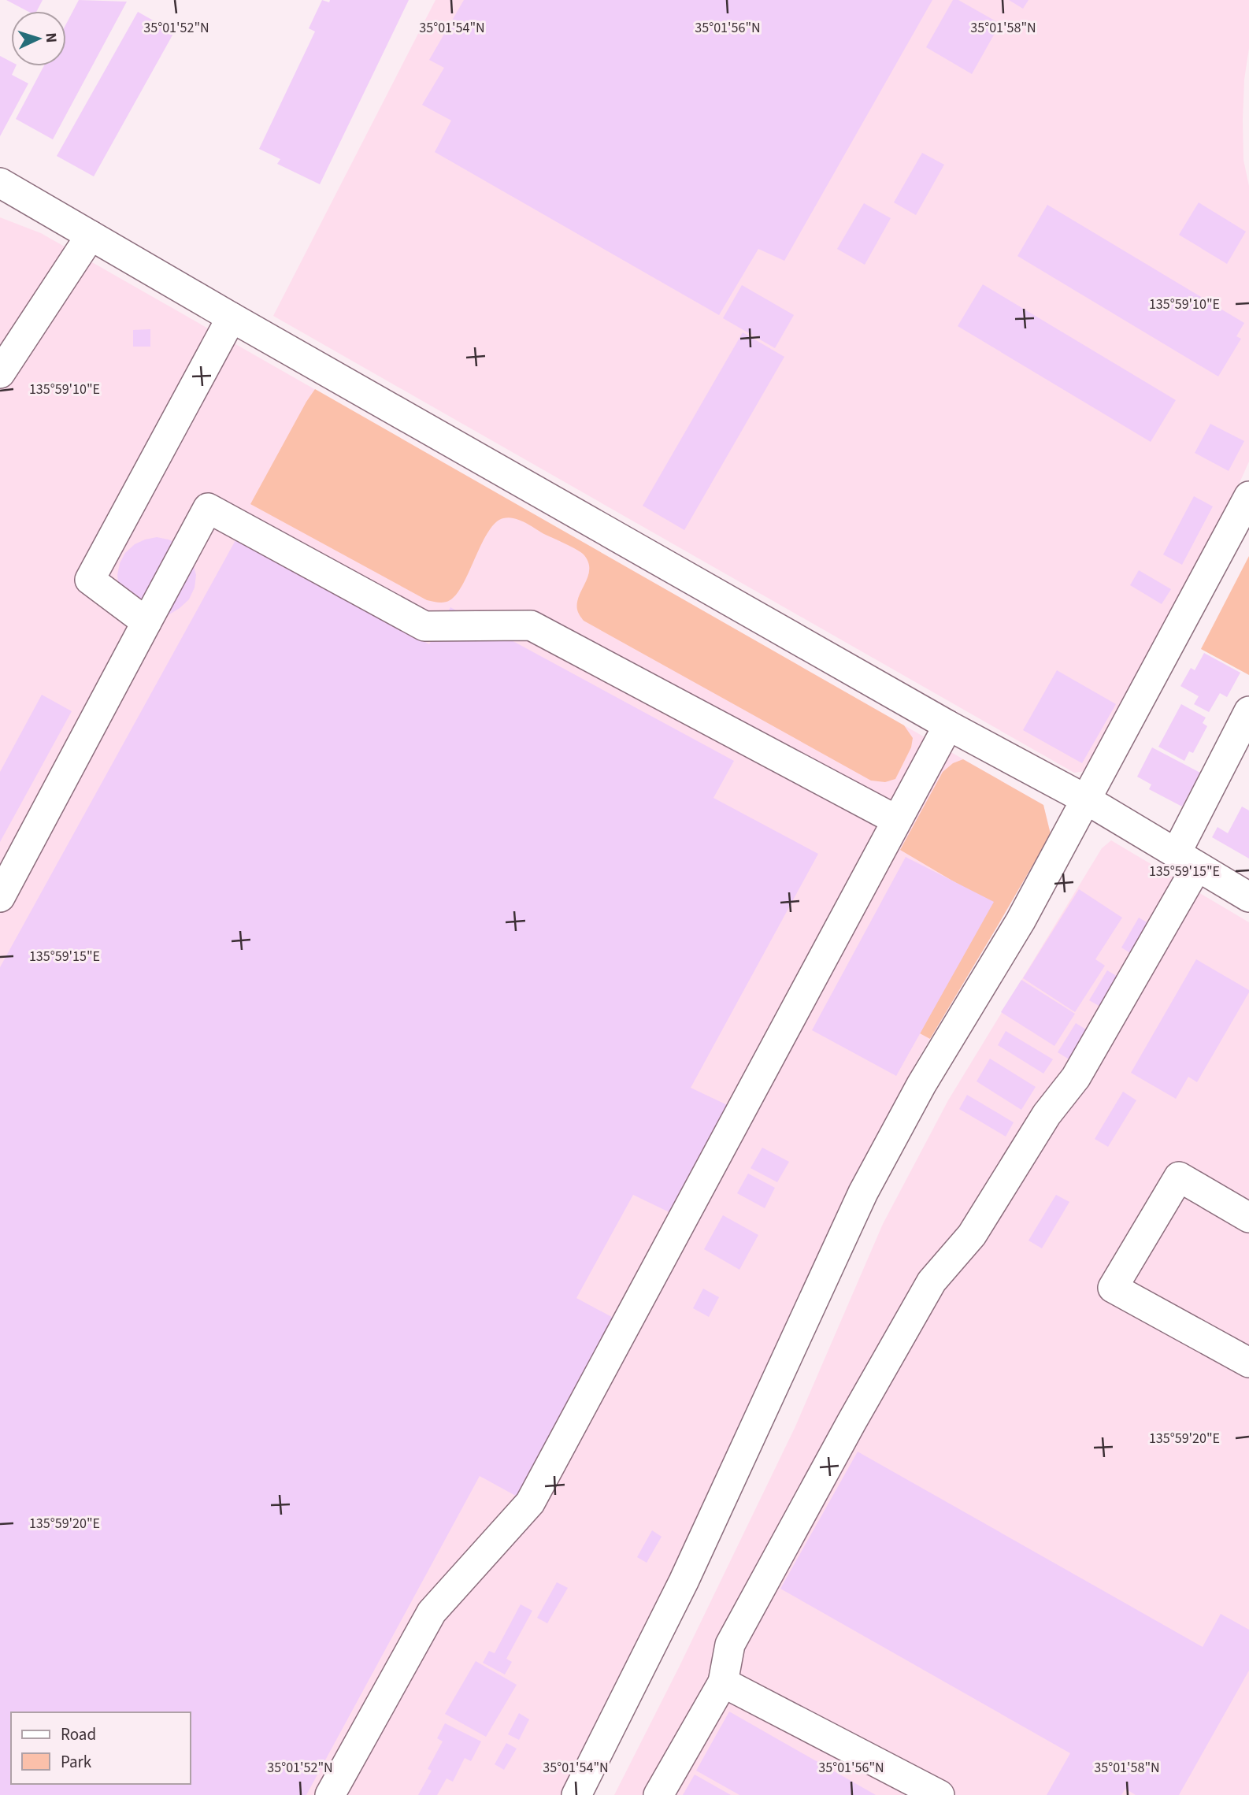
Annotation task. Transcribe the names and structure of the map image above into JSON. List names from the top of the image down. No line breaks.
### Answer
{"legend":["Road","Park"],"north":"right","coordinates":["35°01'52\"N","35°01'54\"N","35°01'58\"N","35°01'56\"N","135°59'10\"E","135°59'15\"E","135°59'20\"E"]}
